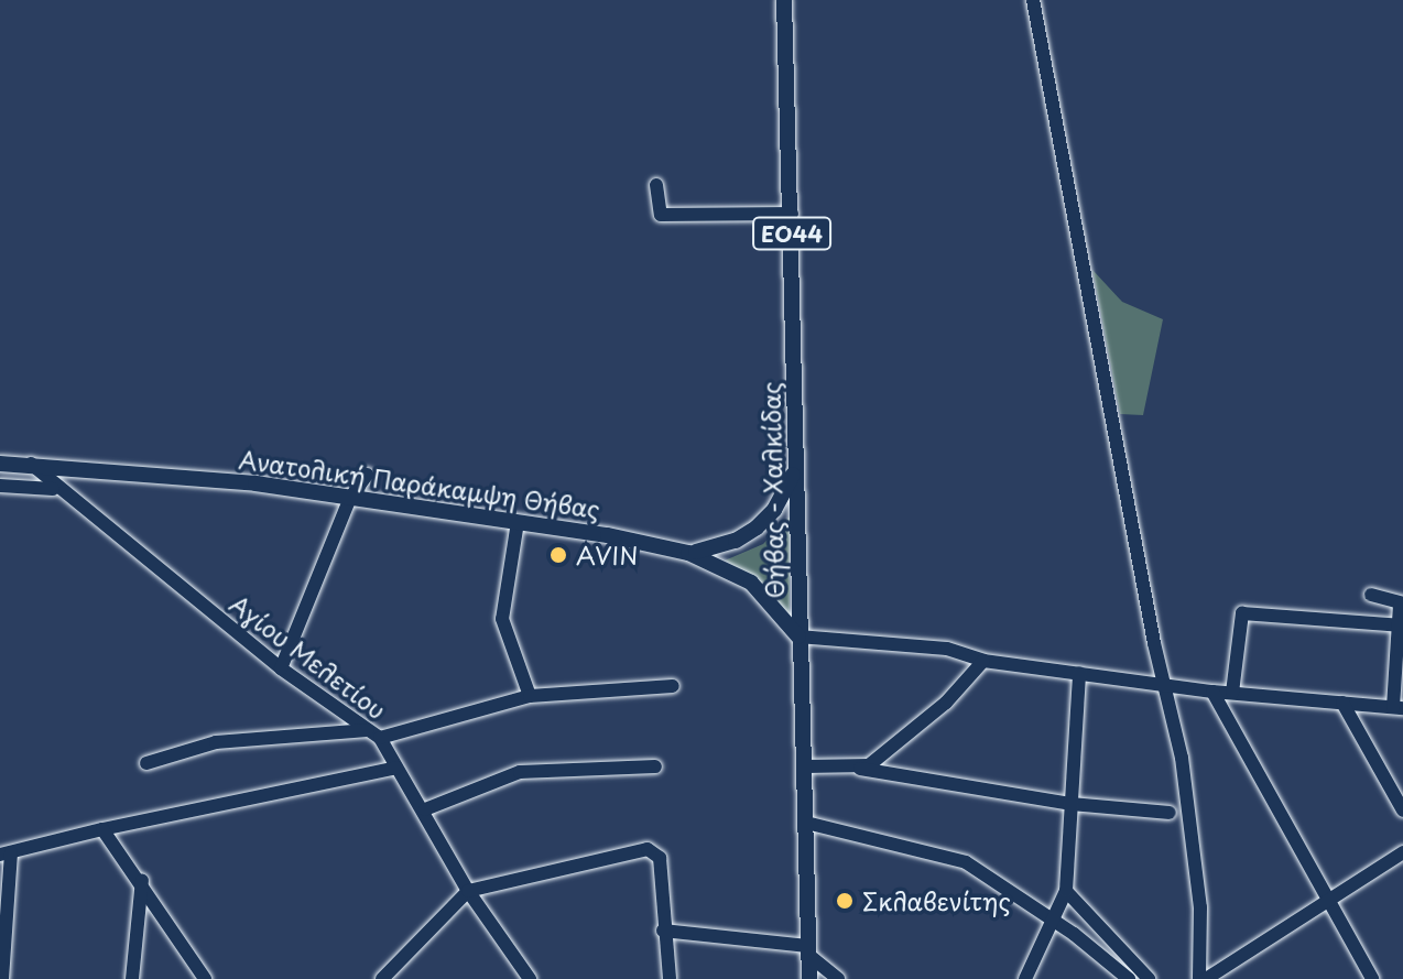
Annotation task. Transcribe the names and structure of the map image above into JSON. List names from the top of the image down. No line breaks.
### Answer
{"streets":{"main road":["ΕΟ44","Ανατολική Παράκαμψη Θήβας","Θήβας - Χαλκίδας"],"street":["Αγίου Μελετίου"]},"crossings":[["Ανατολική Παράκαμψη Θήβας","Θήβας - Χαλκίδας"],["Ανατολική Παράκαμψη Θήβας","Αγίου Μελετίου"]],"places":["AVIN","Σκλαβενίτης"]}
